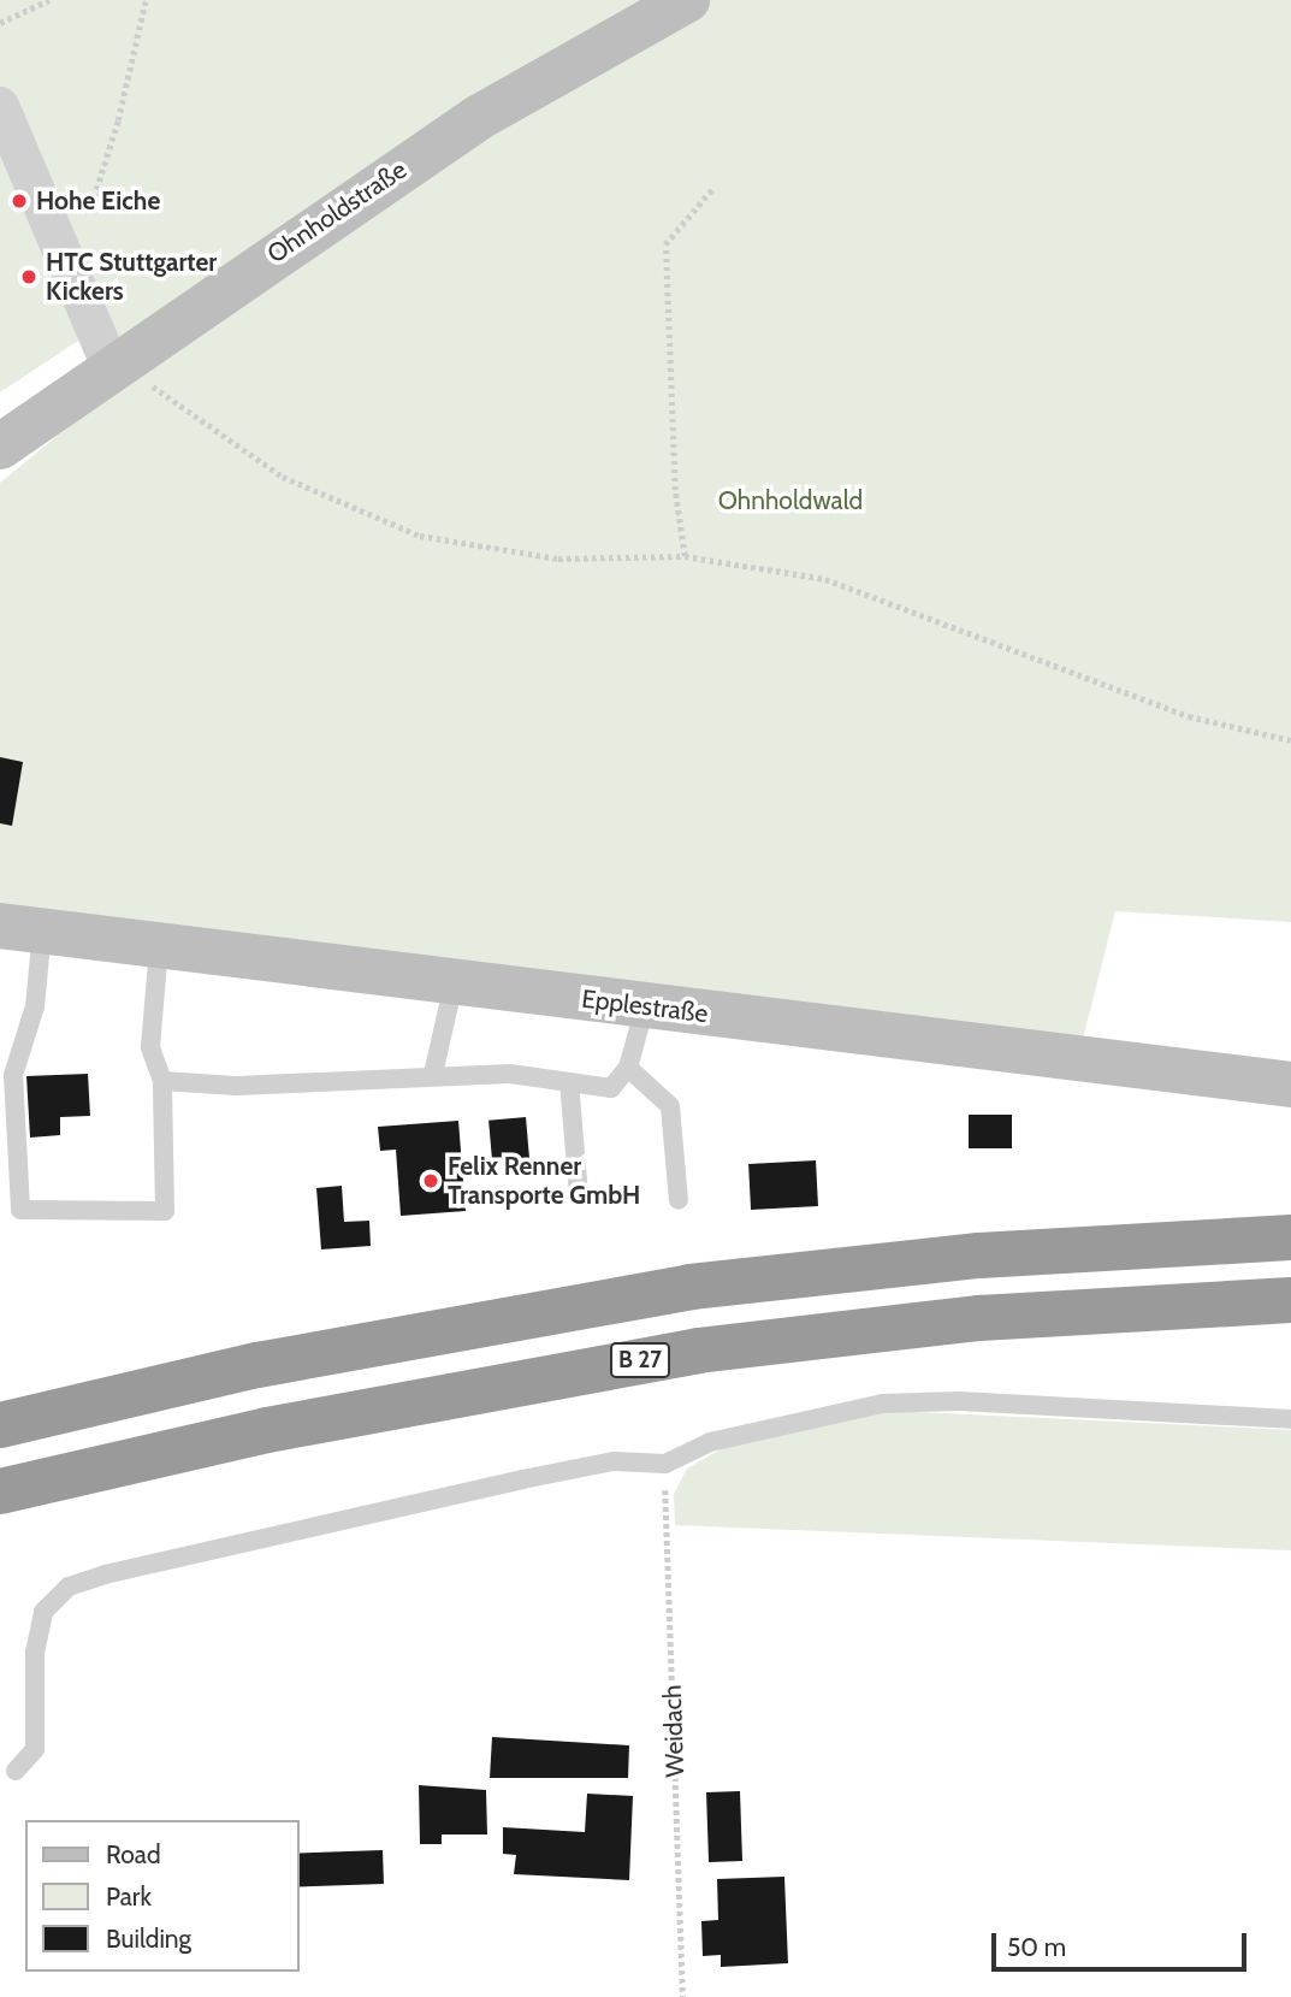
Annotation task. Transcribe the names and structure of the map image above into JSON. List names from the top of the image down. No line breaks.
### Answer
{"streets":{"highway":["B 27"],"main road":["Ohnholdstraße","Epplestraße"],"path":["Weidach"]},"parks":["Ohnholdwald"],"places":["Hohe Eiche","HTC Stuttgarter Kickers","Felix Renner Transporte GmbH"],"legend":["Road","Park","Building"],"scale_bar":"50 m"}
